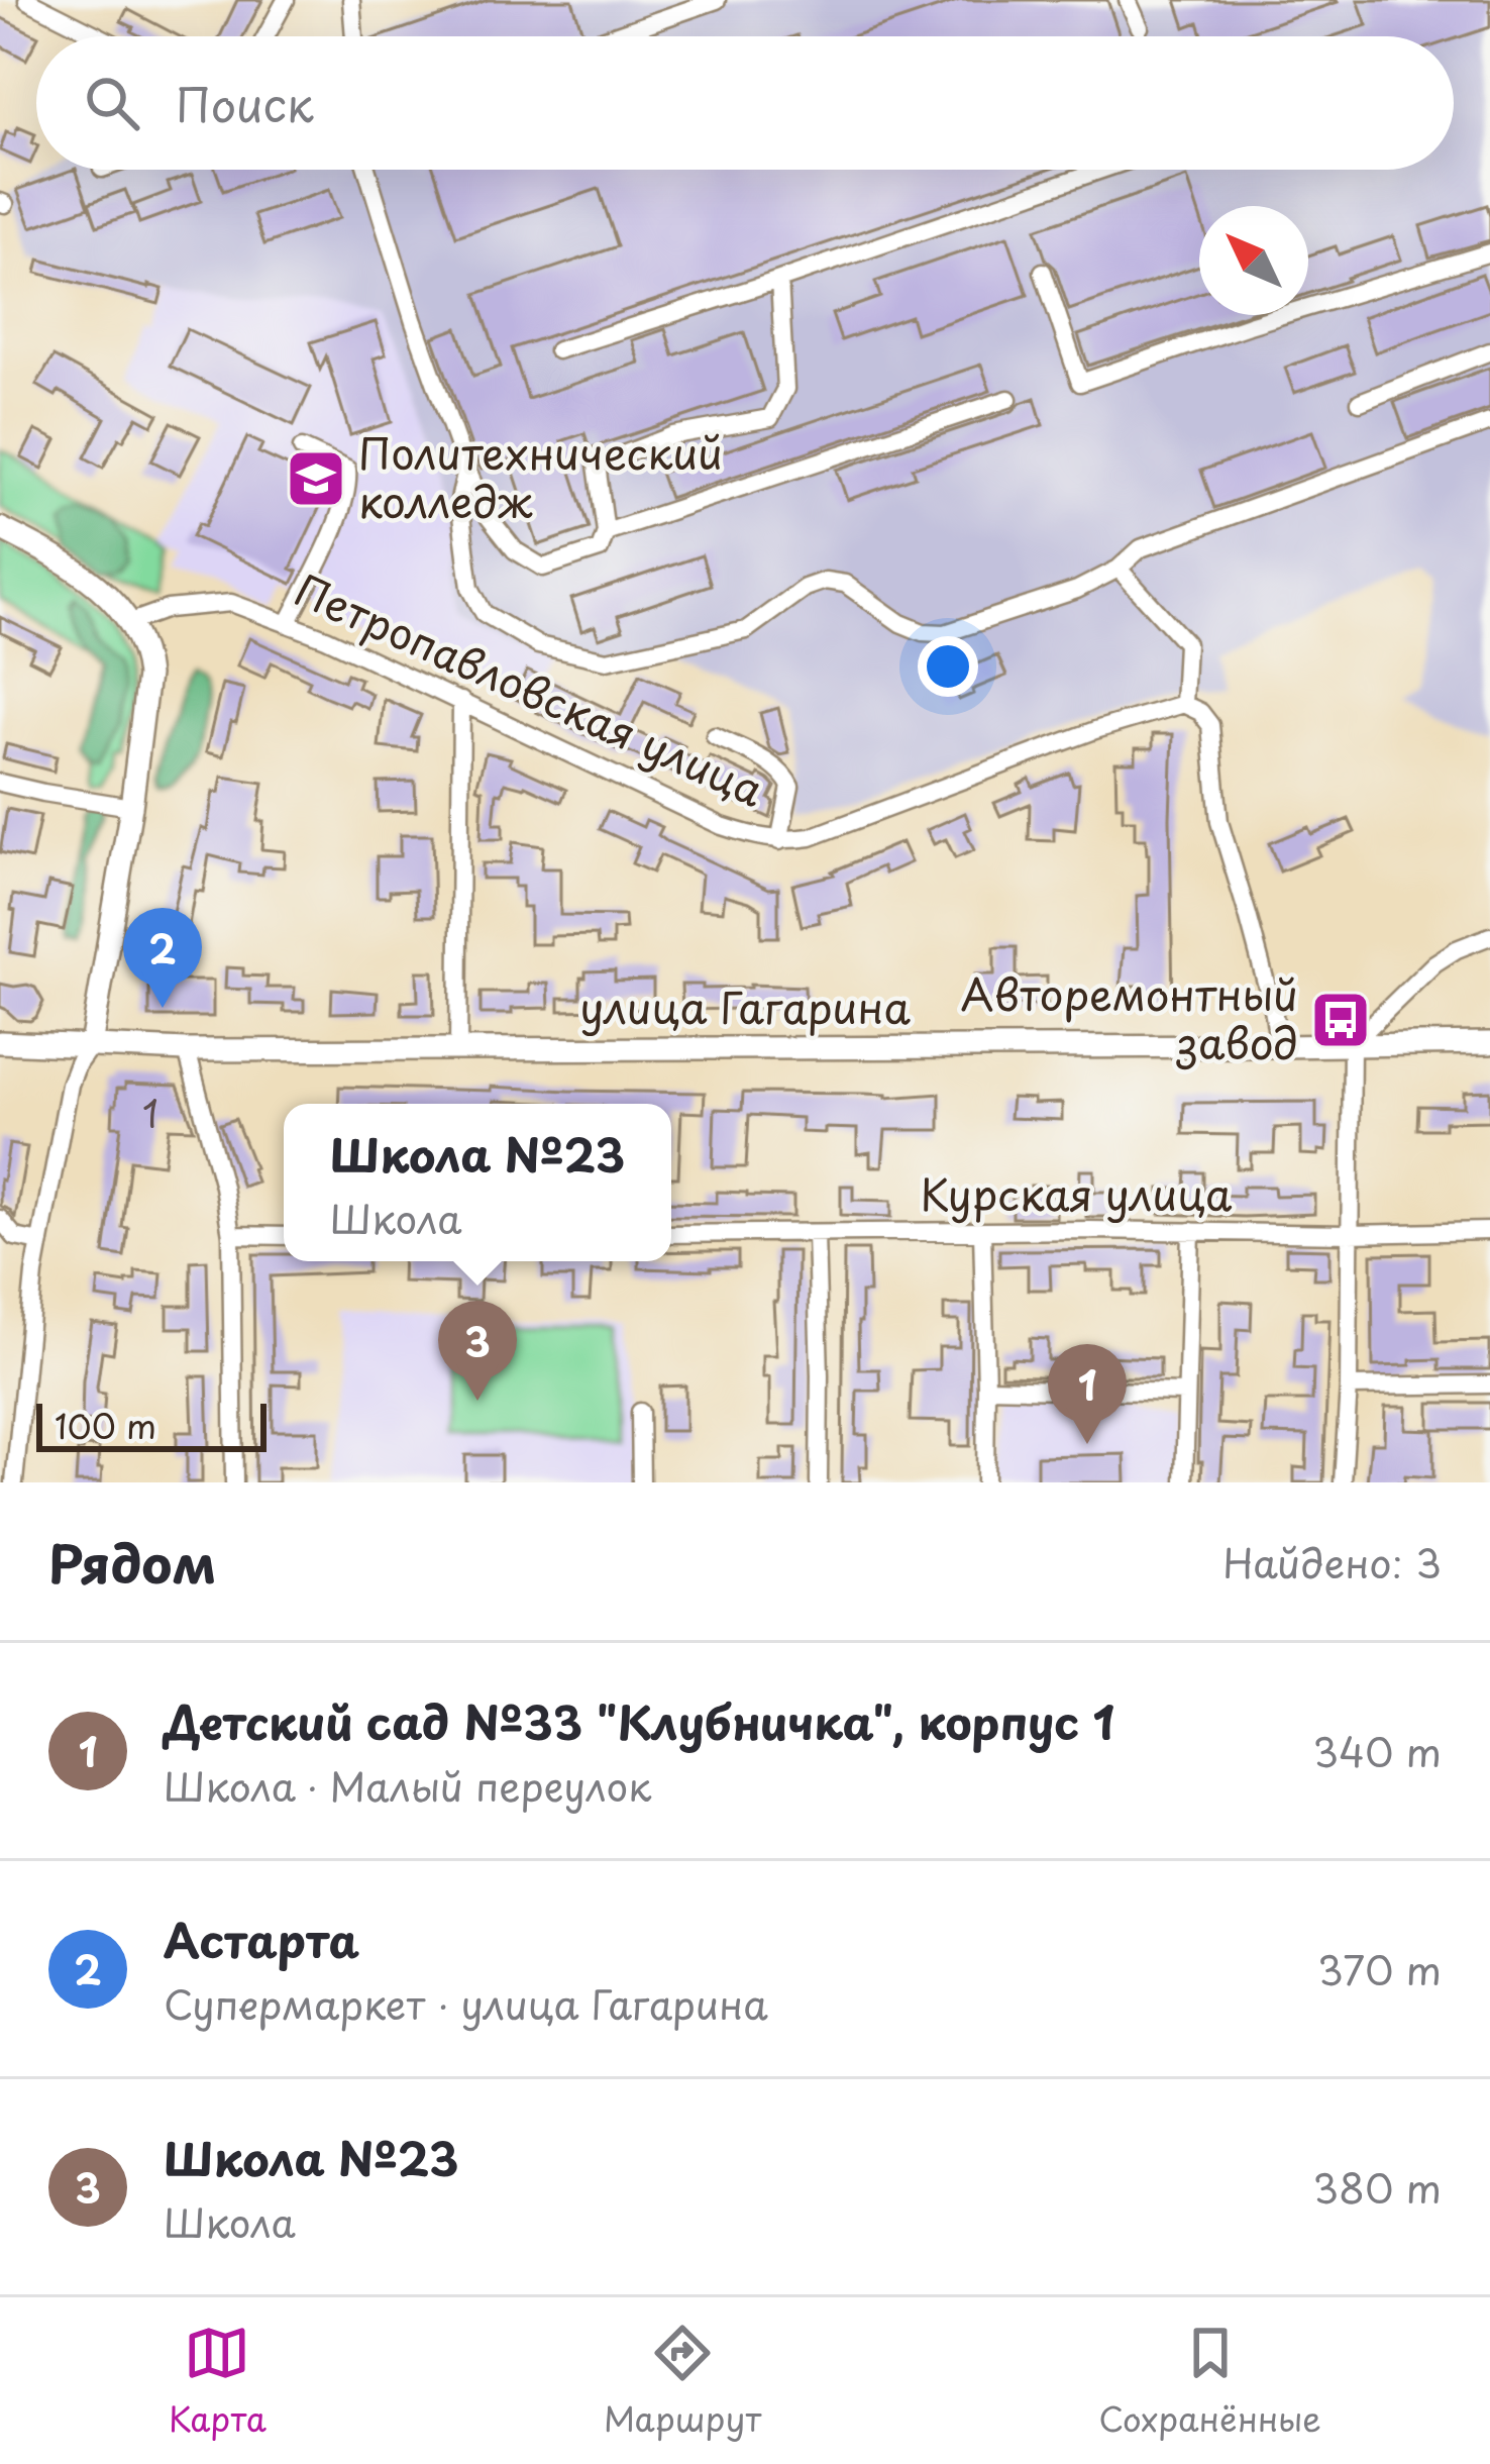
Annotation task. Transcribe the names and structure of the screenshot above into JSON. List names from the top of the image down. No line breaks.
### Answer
{"streets":{"main road":["улица Гагарина"],"street":["Петропавловская улица","Курская улица"]},"places":{"school or university":["Политехнический колледж"],"bus stop":["Авторемонтный завод"]},"house_numbers":["1"],"scale_bar":"100 m","north":"top left","page":{"search":"Поиск","pins":["2","3","1"],"popup":["Школа №23","Школа"],"scale":"100 m","heading":["Рядом","Найдено: 3"],"list":[{"mark":"1","name":"Детский сад №33 \"Клубничка\", корпус 1","note":"Школа · Малый переулок","value":"340 m"},{"mark":"2","name":"Астарта","note":"Супермаркет · улица Гагарина","value":"370 m"},{"mark":"3","name":"Школа №23","note":"Школа","value":"380 m"}],"nav":["Карта","Маршрут","Сохранённые"]}}
